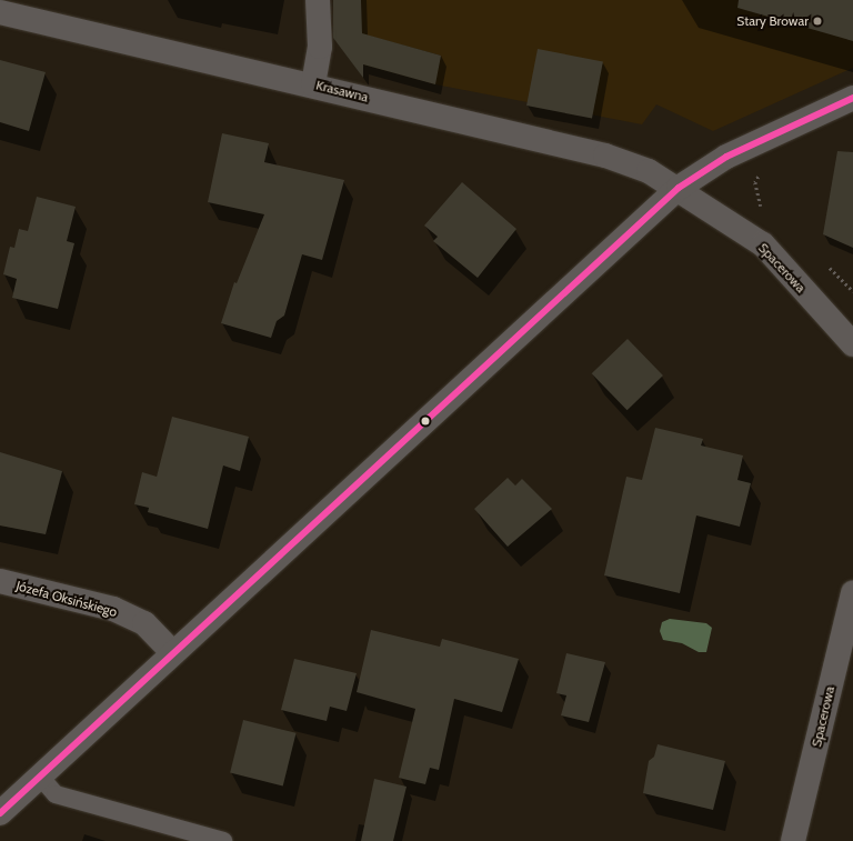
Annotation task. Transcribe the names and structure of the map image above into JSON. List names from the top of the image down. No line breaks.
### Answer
{"streets":{"street":["Krasawna","Spacerowa","Józefa Oksińskiego"]},"crossings":[["Krasawna","Spacerowa"]],"places":["Stary Browar"]}
